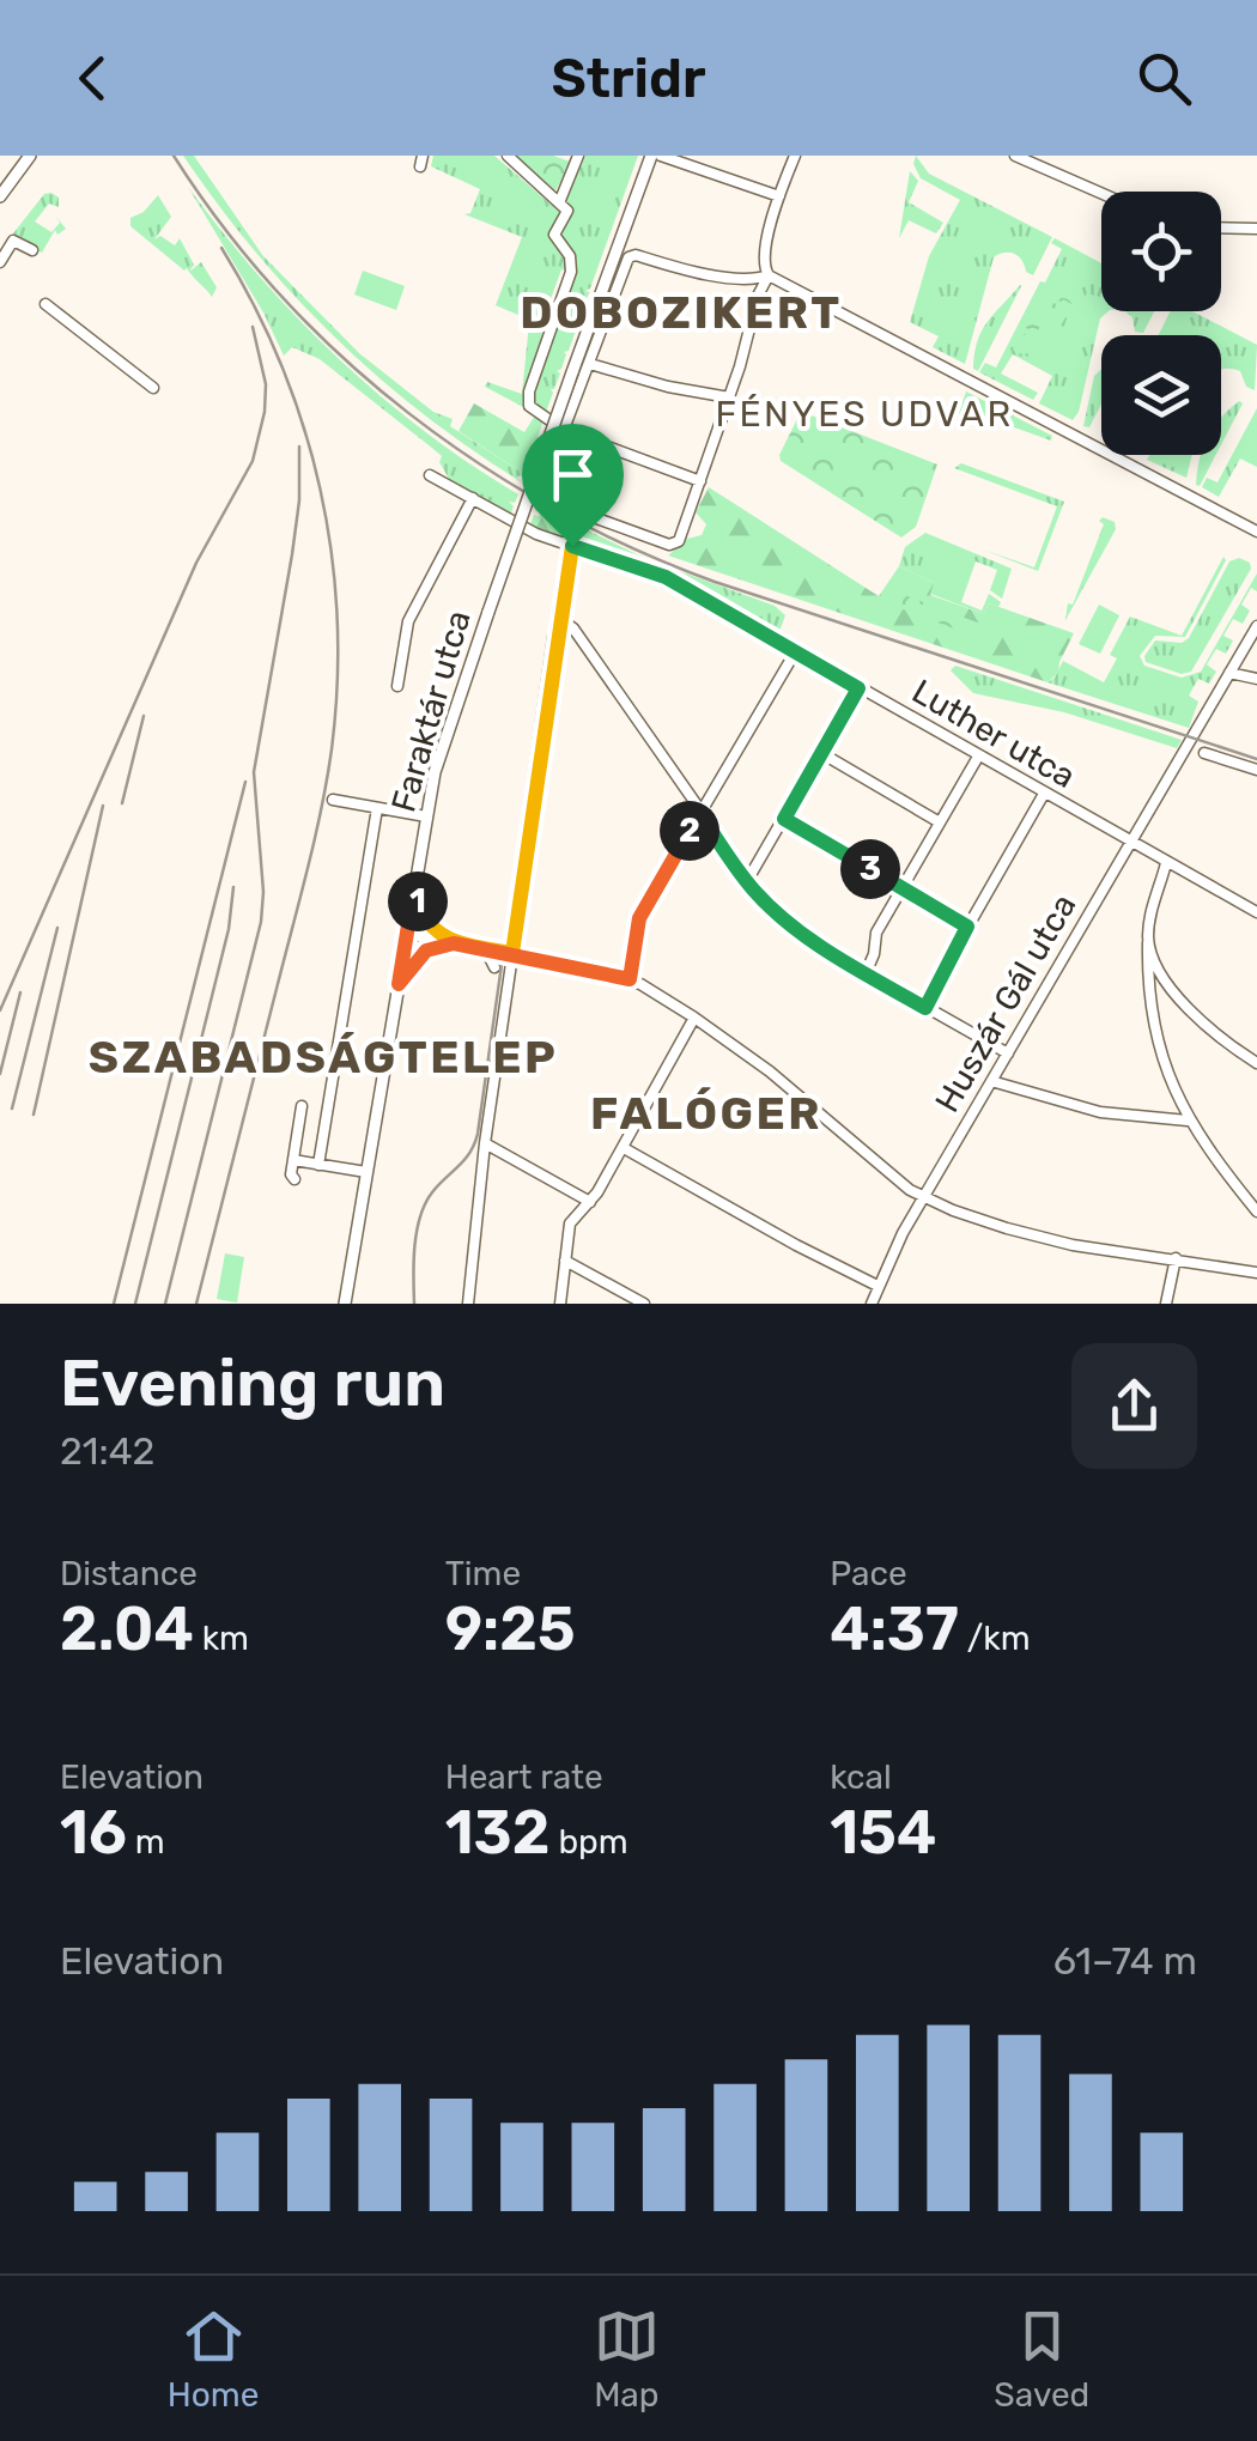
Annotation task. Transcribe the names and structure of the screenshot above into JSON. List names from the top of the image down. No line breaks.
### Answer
{"streets":{"main road":["Faraktár utca"],"street":["Luther utca","Huszár Gál utca"]},"crossings":[["Luther utca","Huszár Gál utca"]],"districts":["DOBOZIKERT","FÉNYES UDVAR","SZABADSÁGTELEP","FALÓGER"],"page":{"header":"Stridr","pins":["2","3","1"],"heading":["Evening run","21:42"],"stats":[["Distance","2.04 km"],["Time","9:25"],["Pace","4:37 /km"],["Elevation","16 m"],["Heart rate","132 bpm"],["kcal","154"]],"chart":["Elevation","61–74 m"],"tabs":["Home","Map","Saved"]}}
